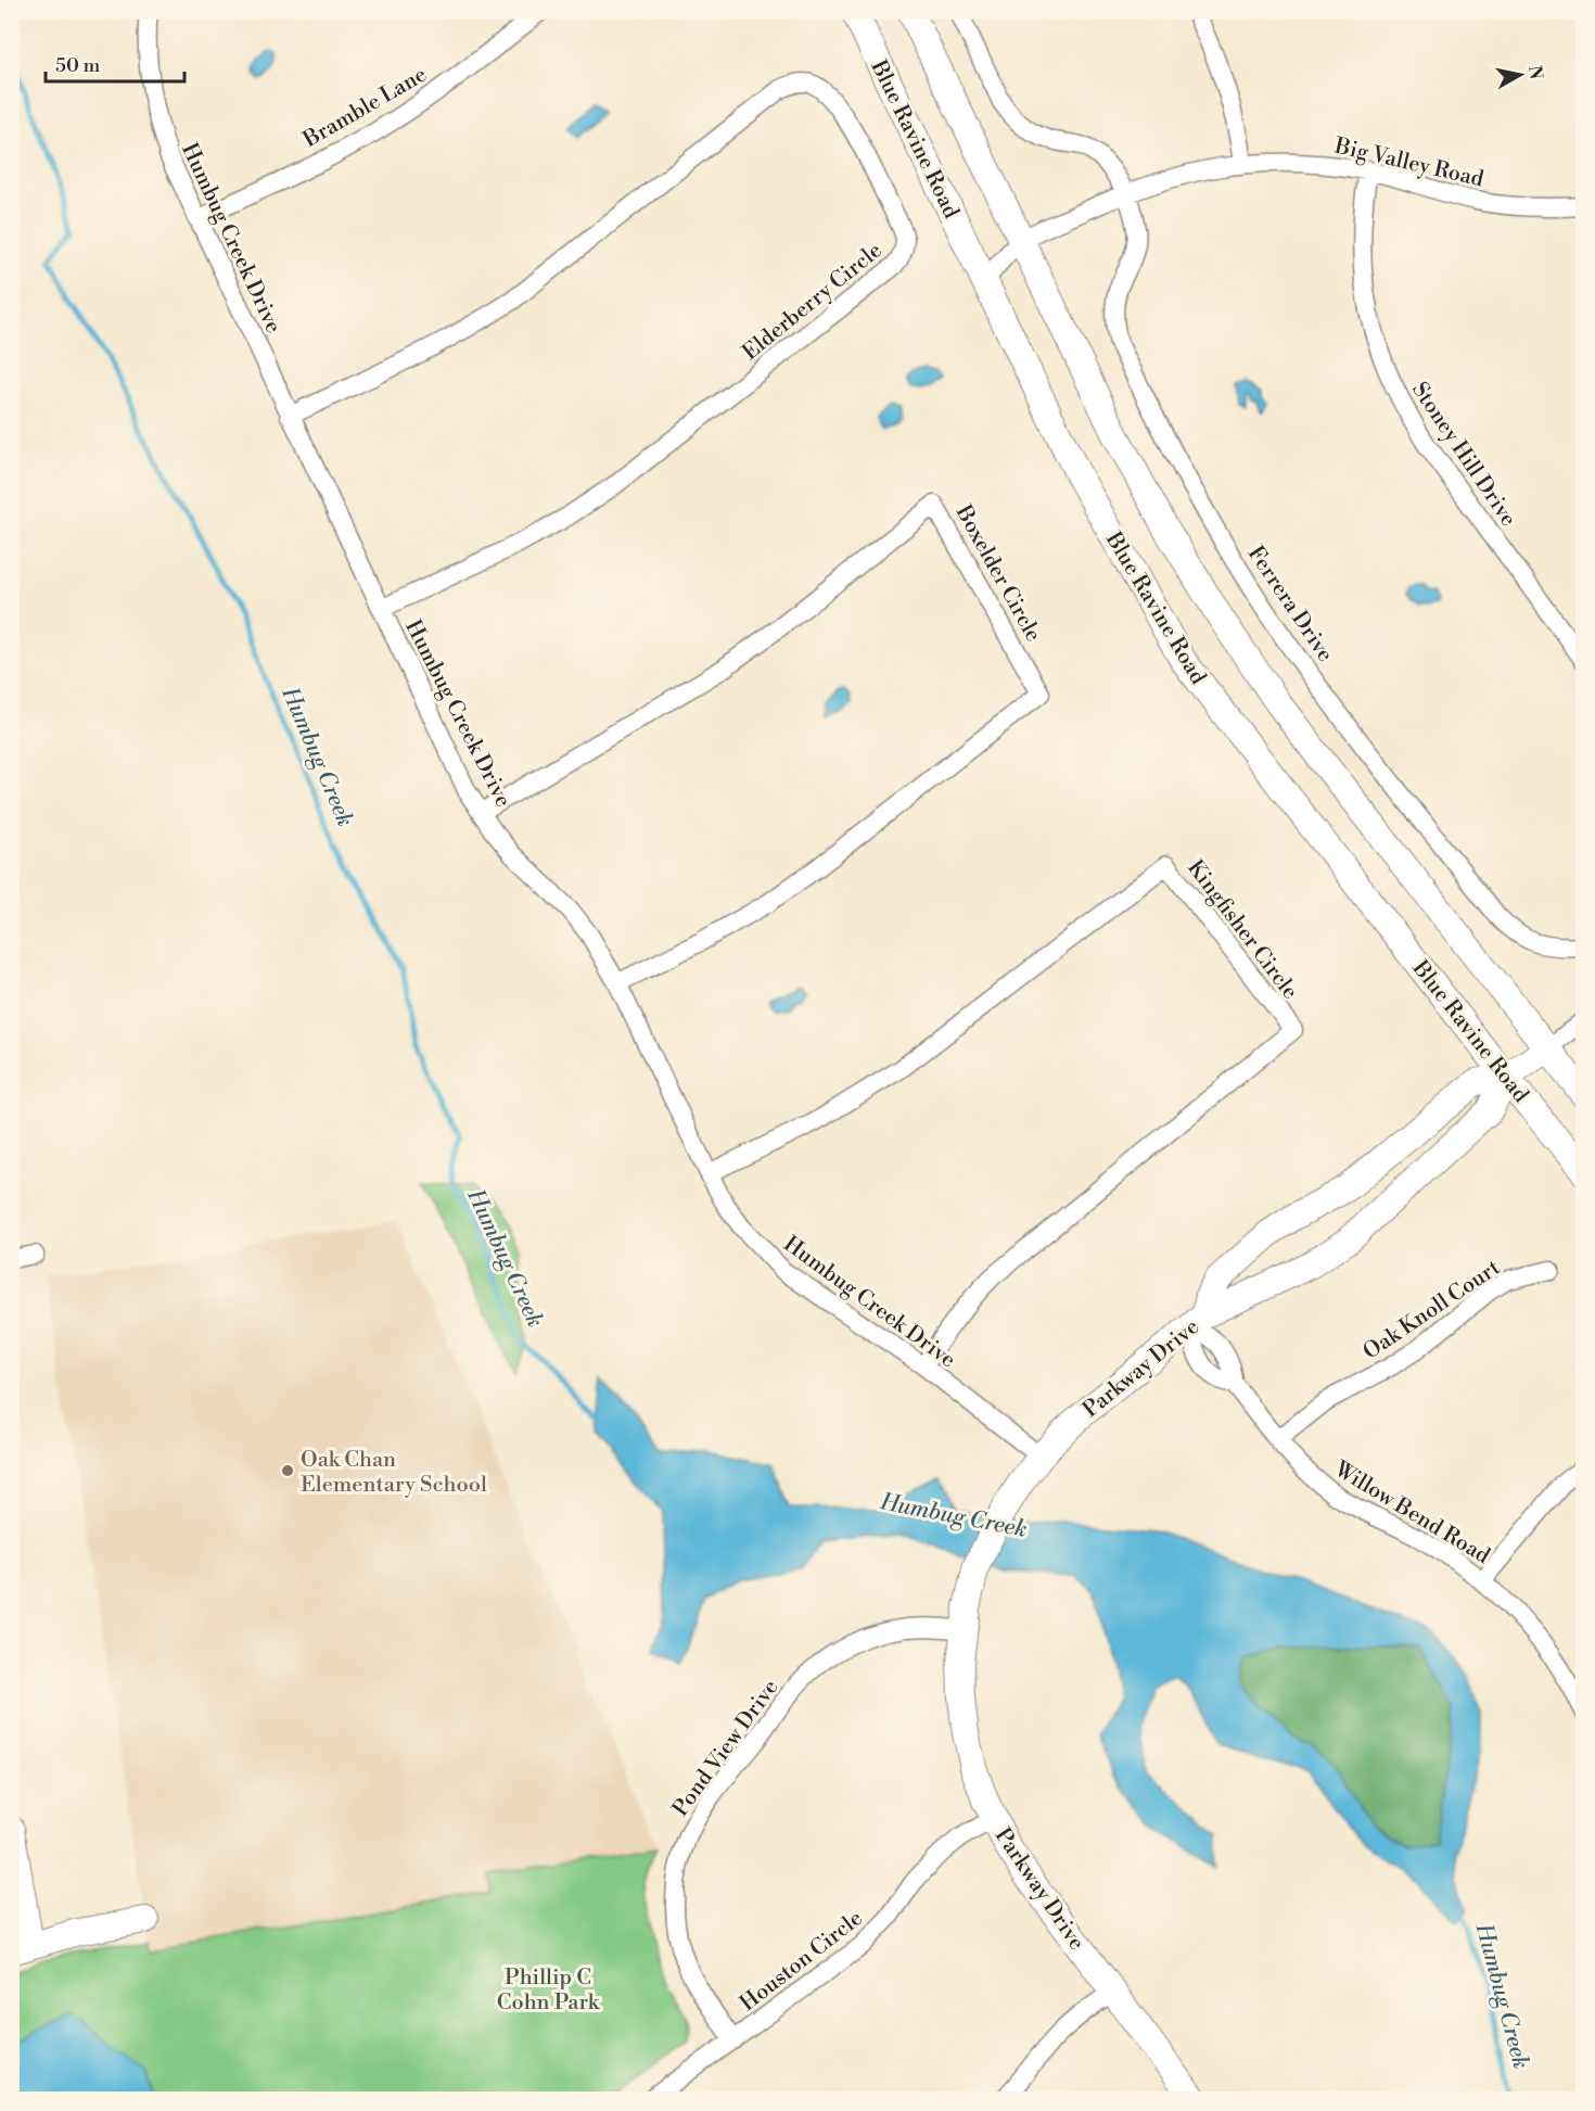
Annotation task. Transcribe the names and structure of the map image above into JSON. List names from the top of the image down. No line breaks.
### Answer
{"streets":{"main road":["Blue Ravine Road","Parkway Drive"],"street":["Bramble Lane","Big Valley Road","Humbug Creek Drive","Elderberry Circle","Stoney Hill Drive","Boxelder Circle","Ferrera Drive","Kingfisher Circle","Oak Knoll Court","Willow Bend Road","Pond View Drive","Houston Circle"]},"crossings":[["Bramble Lane","Humbug Creek Drive"],["Blue Ravine Road","Big Valley Road"],["Blue Ravine Road","Parkway Drive"],["Big Valley Road","Stoney Hill Drive"],["Big Valley Road","Ferrera Drive"],["Humbug Creek Drive","Elderberry Circle"],["Humbug Creek Drive","Boxelder Circle"],["Humbug Creek Drive","Kingfisher Circle"],["Humbug Creek Drive","Parkway Drive"],["Oak Knoll Court","Willow Bend Road"],["Parkway Drive","Willow Bend Road"],["Parkway Drive","Pond View Drive"],["Parkway Drive","Houston Circle"],["Pond View Drive","Houston Circle"]],"water":["Humbug Creek"],"parks":["Phillip C Cohn Park"],"places":["Oak Chan Elementary School"],"scale_bar":"50 m","north":"right"}
